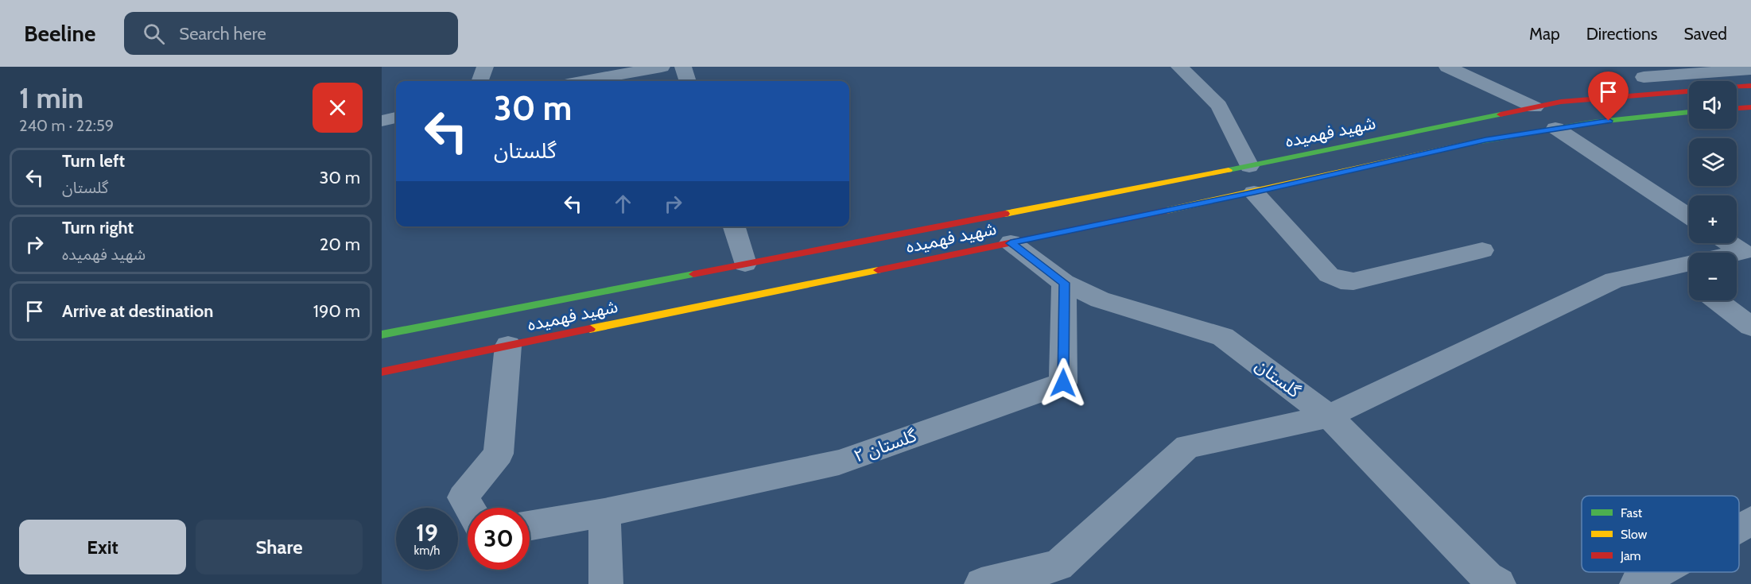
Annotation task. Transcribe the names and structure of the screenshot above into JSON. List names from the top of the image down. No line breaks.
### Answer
{"streets":{"main road":["شهید فهمیده"],"street":["گلستان","گلستان ۲"]},"crossings":[["شهید فهمیده","گلستان"],["گلستان","گلستان ۲"]],"legend":["Fast","Slow","Jam"],"page":{"header":"Beeline","search":"Search here","nav":["Map","Directions","Saved"],"heading":["1 min","240 m · 22:59"],"map_buttons":["+","−"],"turn":["30 m","گلستان"],"list":[{"name":"Turn left","note":"گلستان","value":"30 m"},{"name":"Turn right","note":"شهید فهمیده","value":"20 m"},{"name":"Arrive at destination","value":"190 m"}],"speed":"19 km/h","limit":"30","buttons":["Exit","Share"]}}
